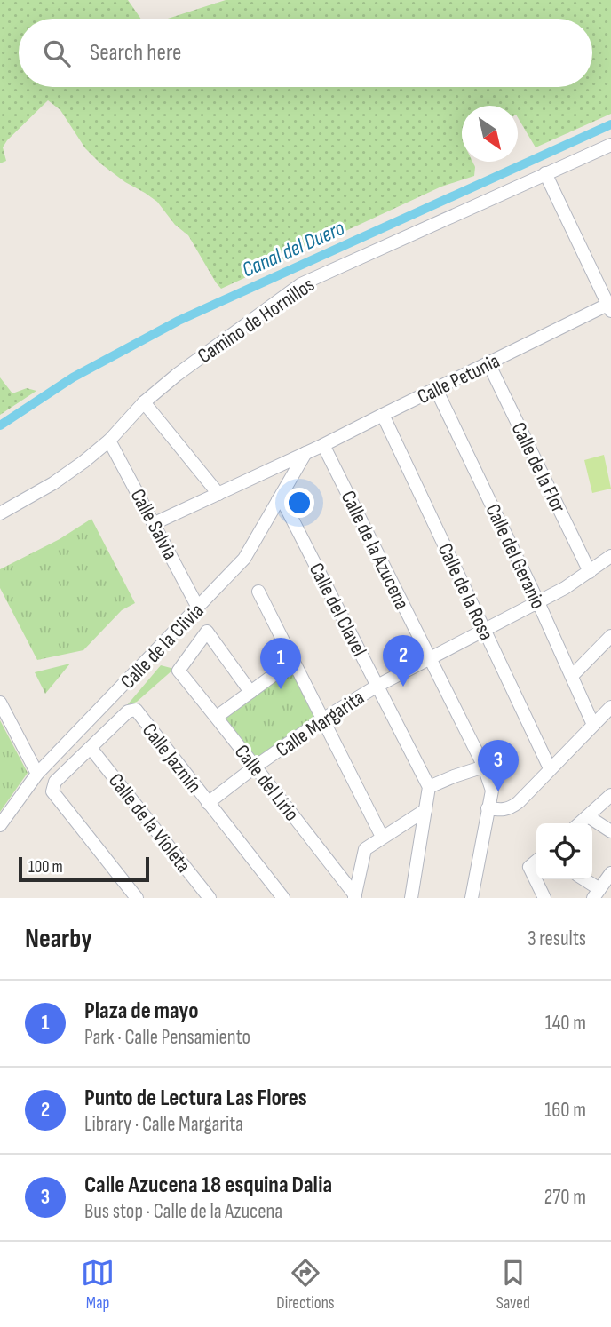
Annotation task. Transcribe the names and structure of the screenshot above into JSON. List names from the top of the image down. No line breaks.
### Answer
{"streets":{"street":["Camino de Hornillos","Calle Petunia","Calle de la Flor","Calle Salvia","Calle de la Azucena","Calle del Geranio","Calle de la Rosa","Calle del Clavel","Calle de la Clivia","Calle Margarita","Calle Jazmín","Calle del Lírio","Calle de la Violeta"]},"crossings":[["Camino de Hornillos","Calle Salvia"],["Calle Petunia","Calle de la Flor"],["Calle Petunia","Calle Salvia"],["Calle Petunia","Calle de la Azucena"],["Calle Petunia","Calle del Geranio"],["Calle Petunia","Calle de la Rosa"],["Calle Petunia","Calle de la Clivia"],["Calle de la Flor","Calle Margarita"],["Calle Salvia","Calle de la Clivia"],["Calle de la Azucena","Calle Margarita"],["Calle del Geranio","Calle Margarita"],["Calle de la Rosa","Calle Margarita"],["Calle del Clavel","Calle de la Clivia"],["Calle del Clavel","Calle Margarita"],["Calle Margarita","Calle Jazmín"],["Calle Margarita","Calle del Lírio"],["Calle Jazmín","Calle de la Violeta"]],"water":["Canal del Duero"],"scale_bar":"100 m","north":"bottom right","page":{"search":"Search here","pins":["2","1","3"],"scale":"100 m","heading":["Nearby","3 results"],"list":[{"mark":"1","name":"Plaza de mayo","note":"Park · Calle Pensamiento","value":"140 m"},{"mark":"2","name":"Punto de Lectura Las Flores","note":"Library · Calle Margarita","value":"160 m"},{"mark":"3","name":"Calle Azucena 18 esquina Dalia","note":"Bus stop · Calle de la Azucena","value":"270 m"}],"nav":["Map","Directions","Saved"]}}
